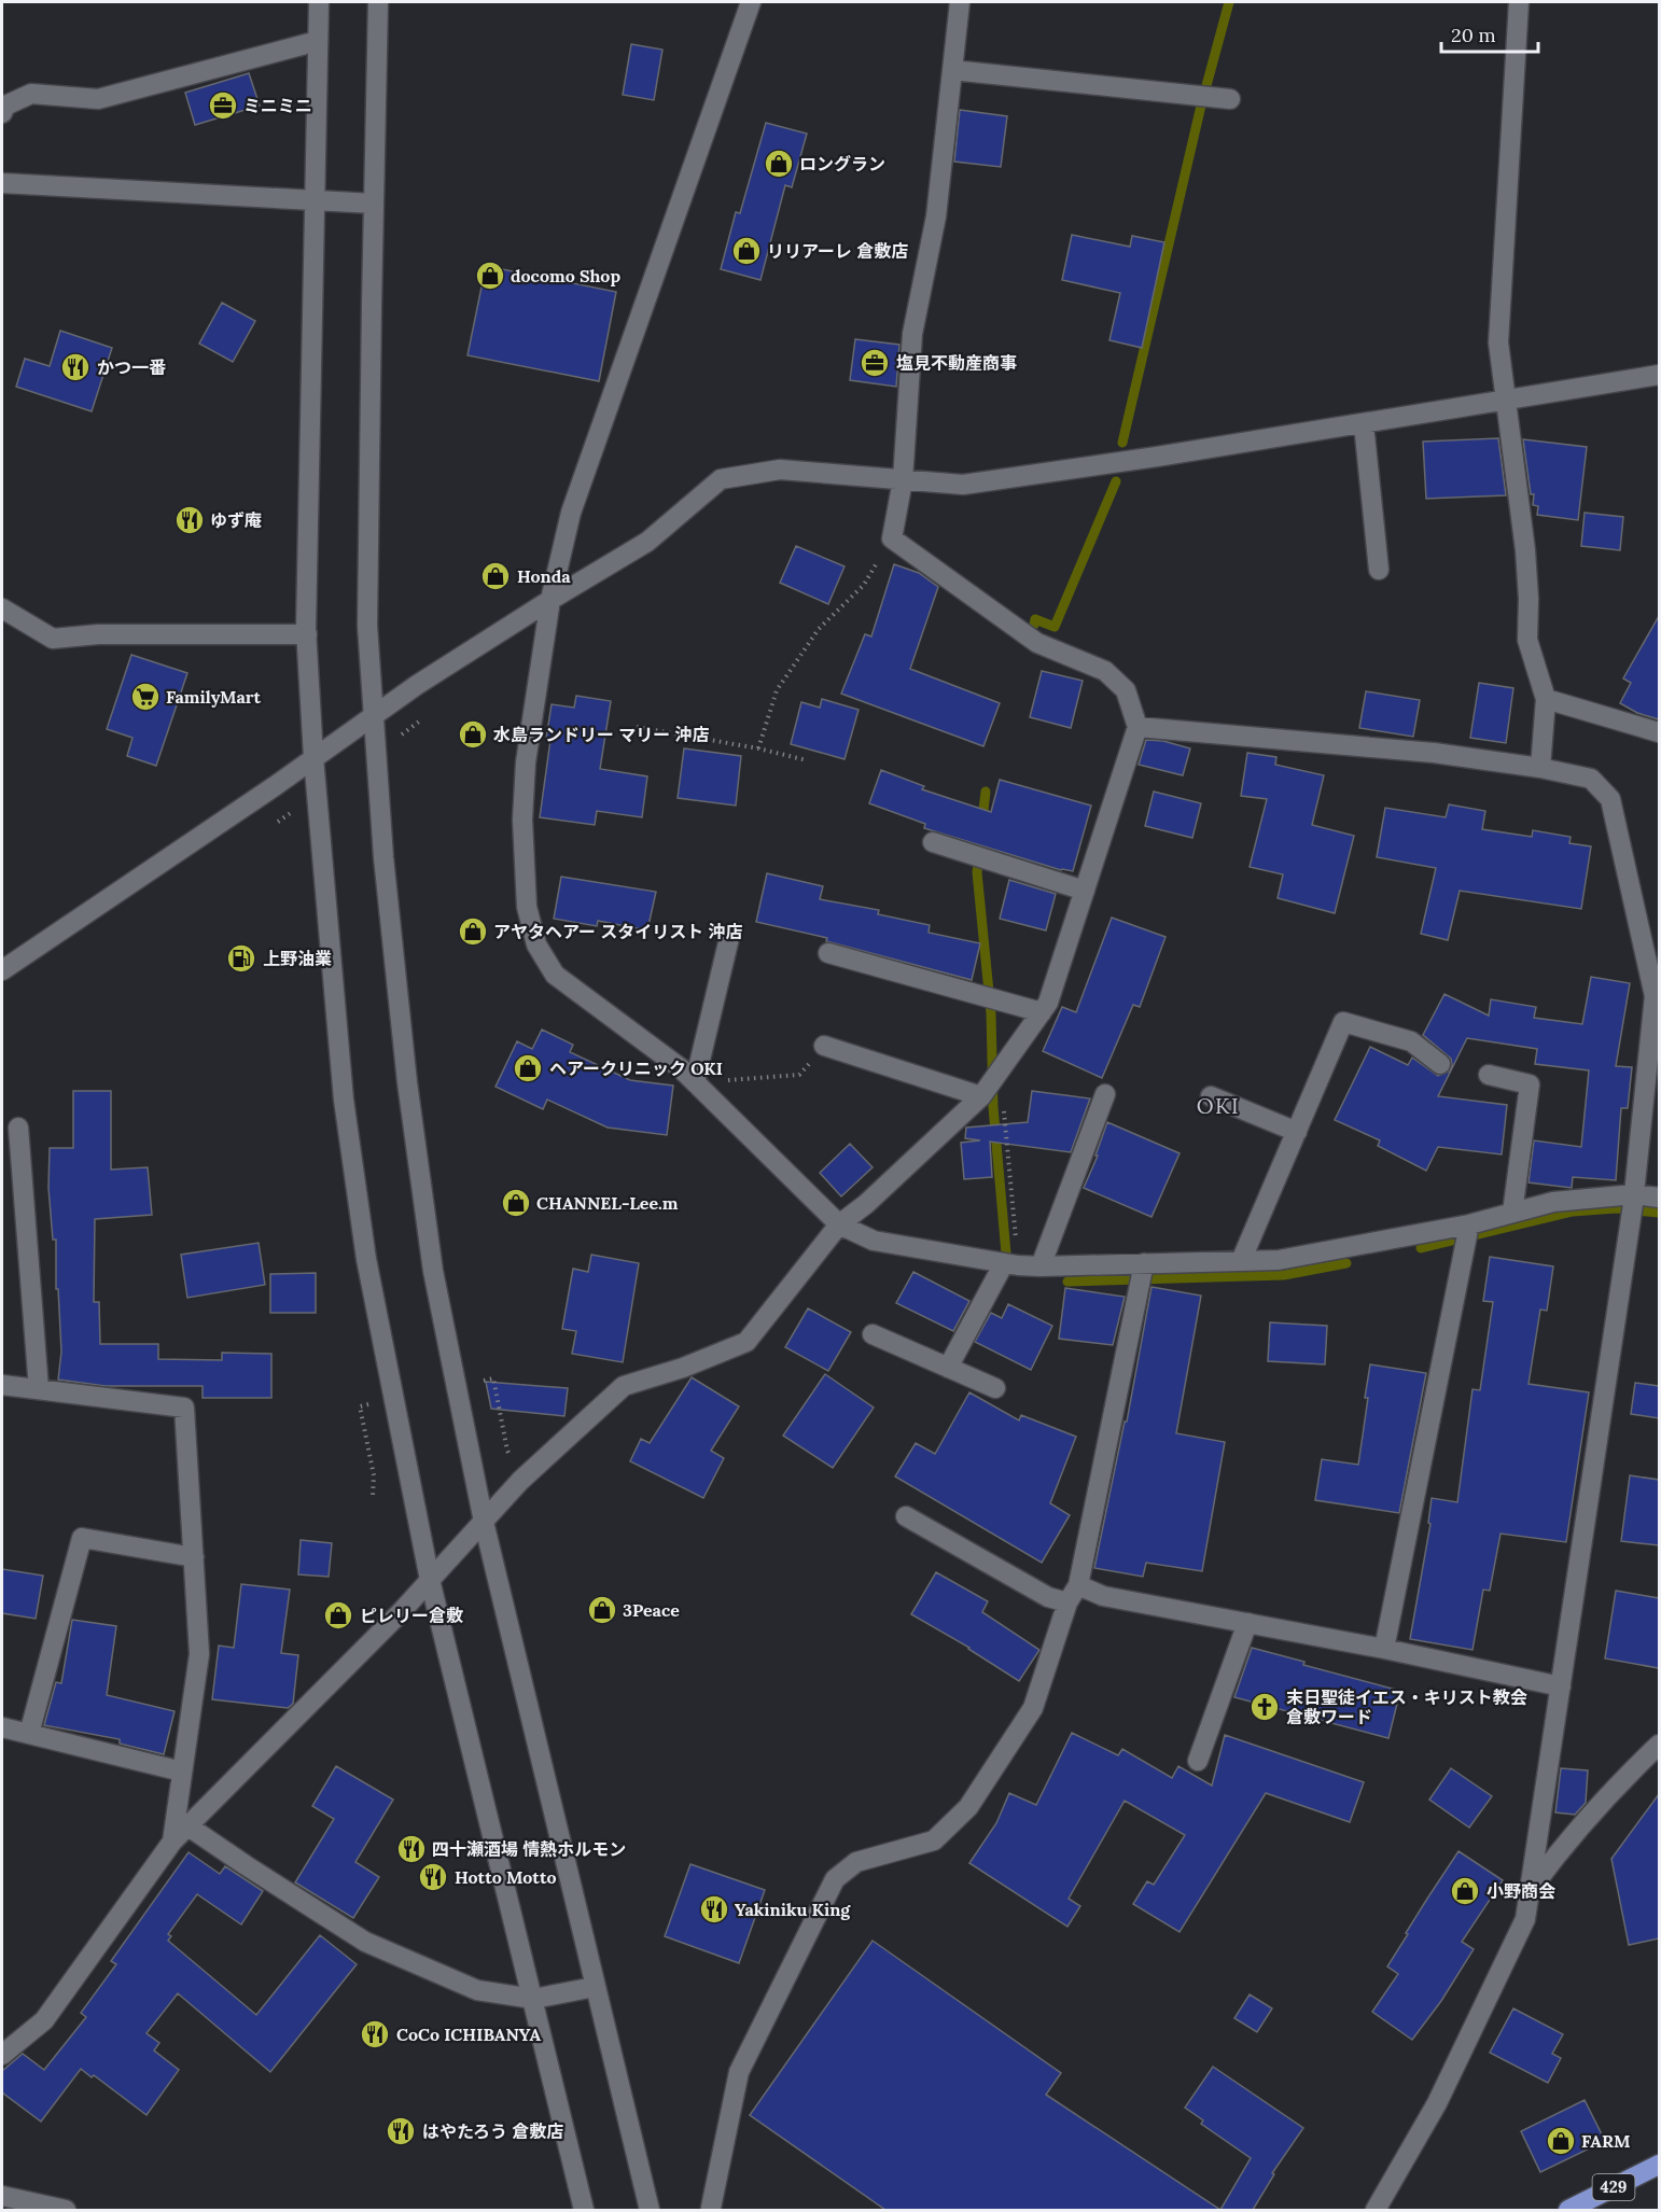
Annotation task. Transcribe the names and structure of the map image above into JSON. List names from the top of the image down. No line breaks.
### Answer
{"streets":{"highway":["429"]},"districts":["OKI"],"places":{"office":["ミニミニ","塩見不動産商事"],"shop":["ロングラン","リリアーレ 倉敷店","docomo Shop","Honda","水島ランドリー マリー 沖店","アヤタヘアー スタイリスト 沖店","ヘアークリニック OKI","CHANNEL-Lee.m","3Peace","ピレリー倉敷","小野商会","FARM"],"restaurant":["かつ一番","ゆず庵","四十瀬酒場 情熱ホルモン","Hotto Motto","Yakiniku King","CoCo ICHIBANYA","はやたろう 倉敷店"],"supermarket":["FamilyMart"],"fuel station":["上野油業"],"church":["末日聖徒イエス・キリスト教会 倉敷ワード"]},"scale_bar":"20 m"}
